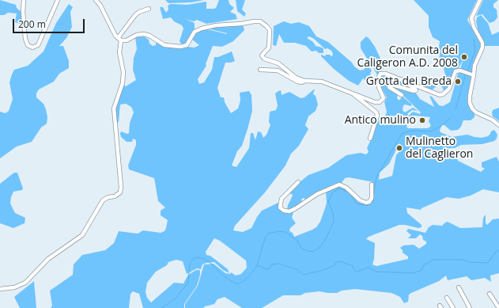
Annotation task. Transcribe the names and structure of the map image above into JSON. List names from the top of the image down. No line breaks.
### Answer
{"places":["Comunita del Caligeron A.D. 2008","Grotta dei Breda","Antico mulino","Mulinetto del Caglieron"],"scale_bar":"200 m"}
